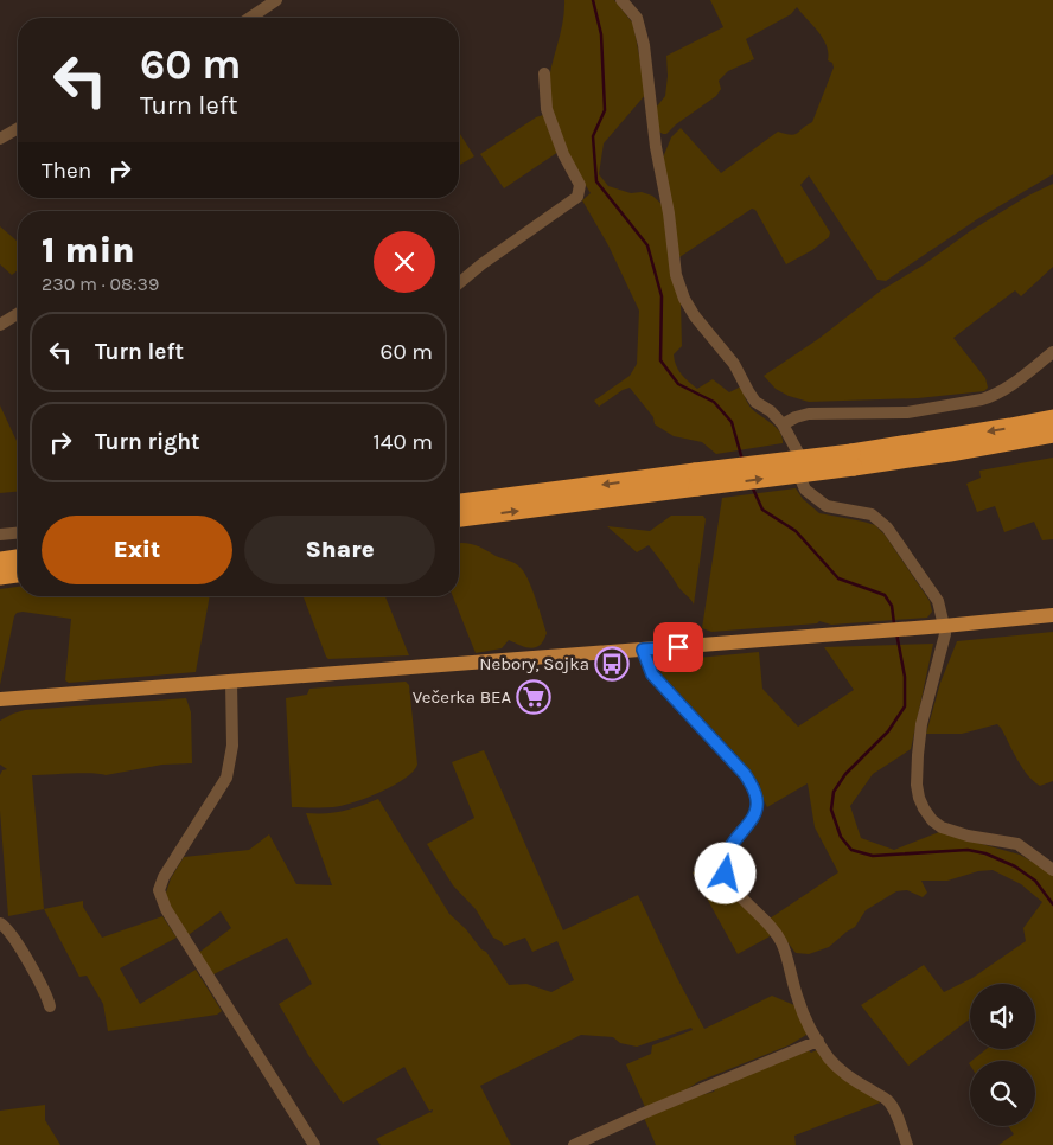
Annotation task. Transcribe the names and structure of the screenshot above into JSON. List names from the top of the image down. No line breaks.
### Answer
{"places":{"bus stop":["Nebory, Sojka"],"supermarket":["Večerka BEA"]},"page":{"turn":["60 m","Turn left"],"then":"Then","heading":["1 min","230 m · 08:39"],"list":[{"name":"Turn left","value":"60 m"},{"name":"Turn right","value":"140 m"}],"buttons":["Exit","Share"]}}
